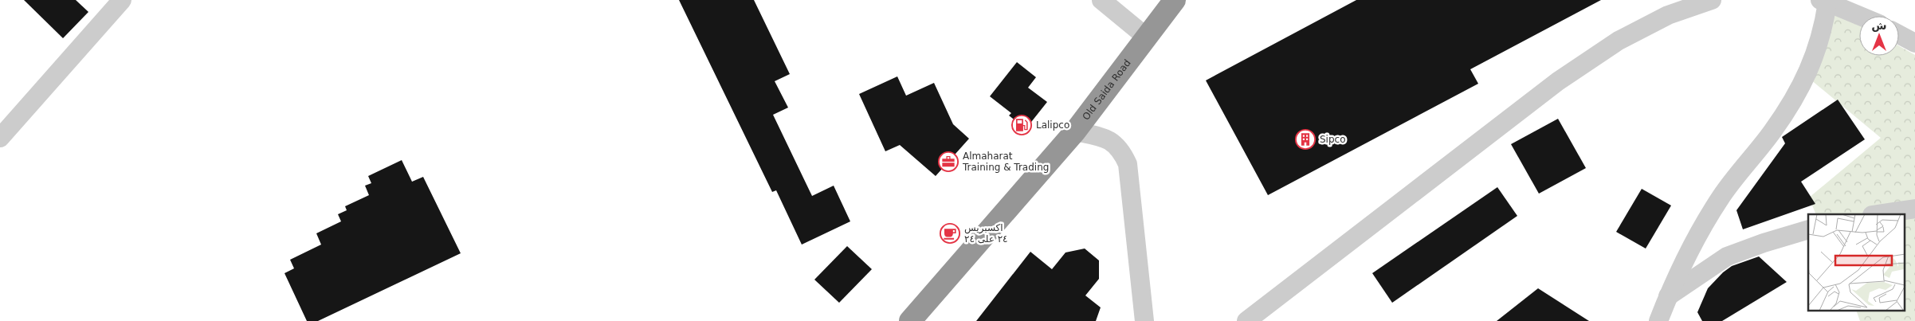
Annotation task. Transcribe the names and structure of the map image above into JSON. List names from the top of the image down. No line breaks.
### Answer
{"streets":{"highway":["Old Saida Road"]},"places":{"fuel station":["Lalipco"],"building":["Sipco"],"office":["Almaharat Training & Trading"],"cafe":["اكسبريس ٢٤ على ٢٤"]},"north":"top"}
